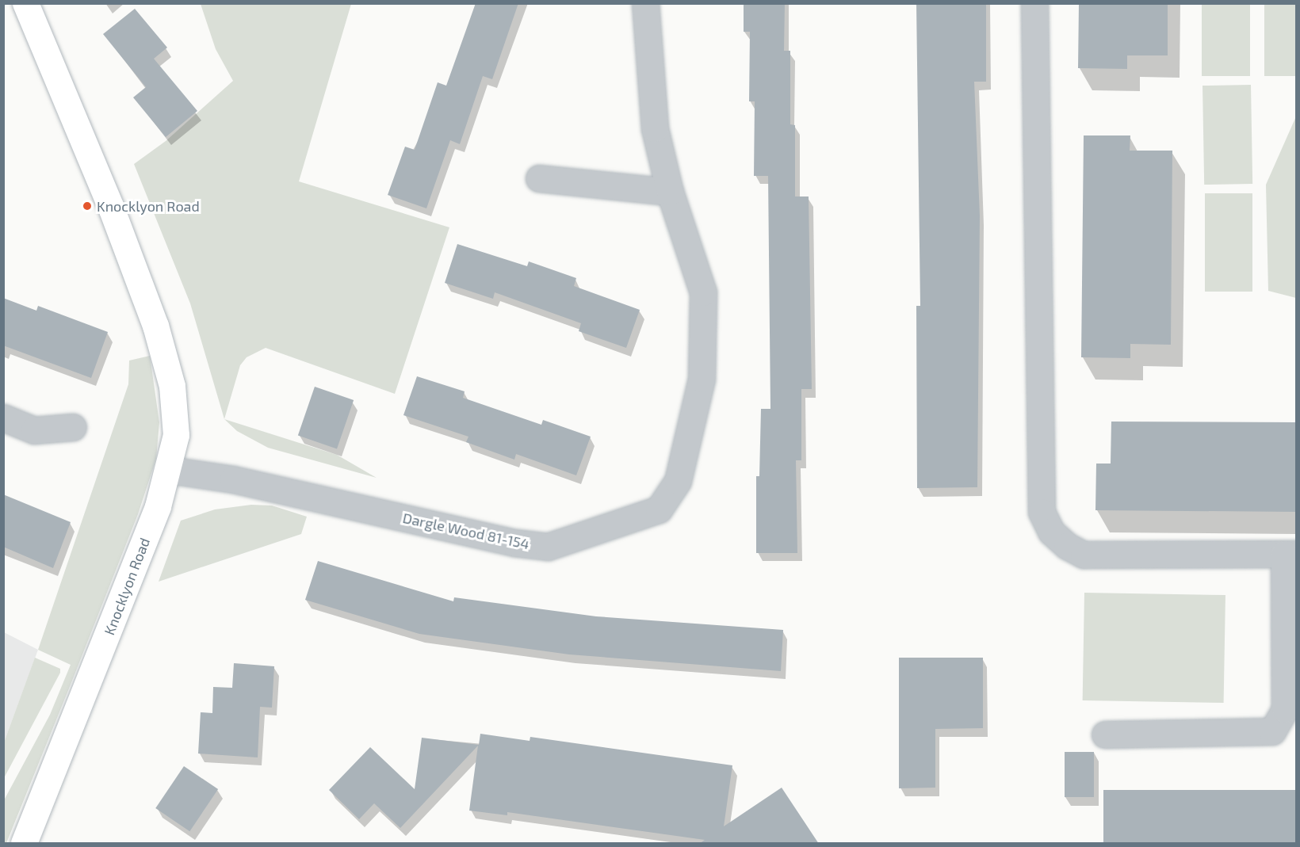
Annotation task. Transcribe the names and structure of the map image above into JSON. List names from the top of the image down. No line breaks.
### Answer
{"streets":{"street":["Dargle Wood 81-154","Knocklyon Road"]},"crossings":[["Dargle Wood 81-154","Knocklyon Road"]],"places":["Knocklyon Road"]}
